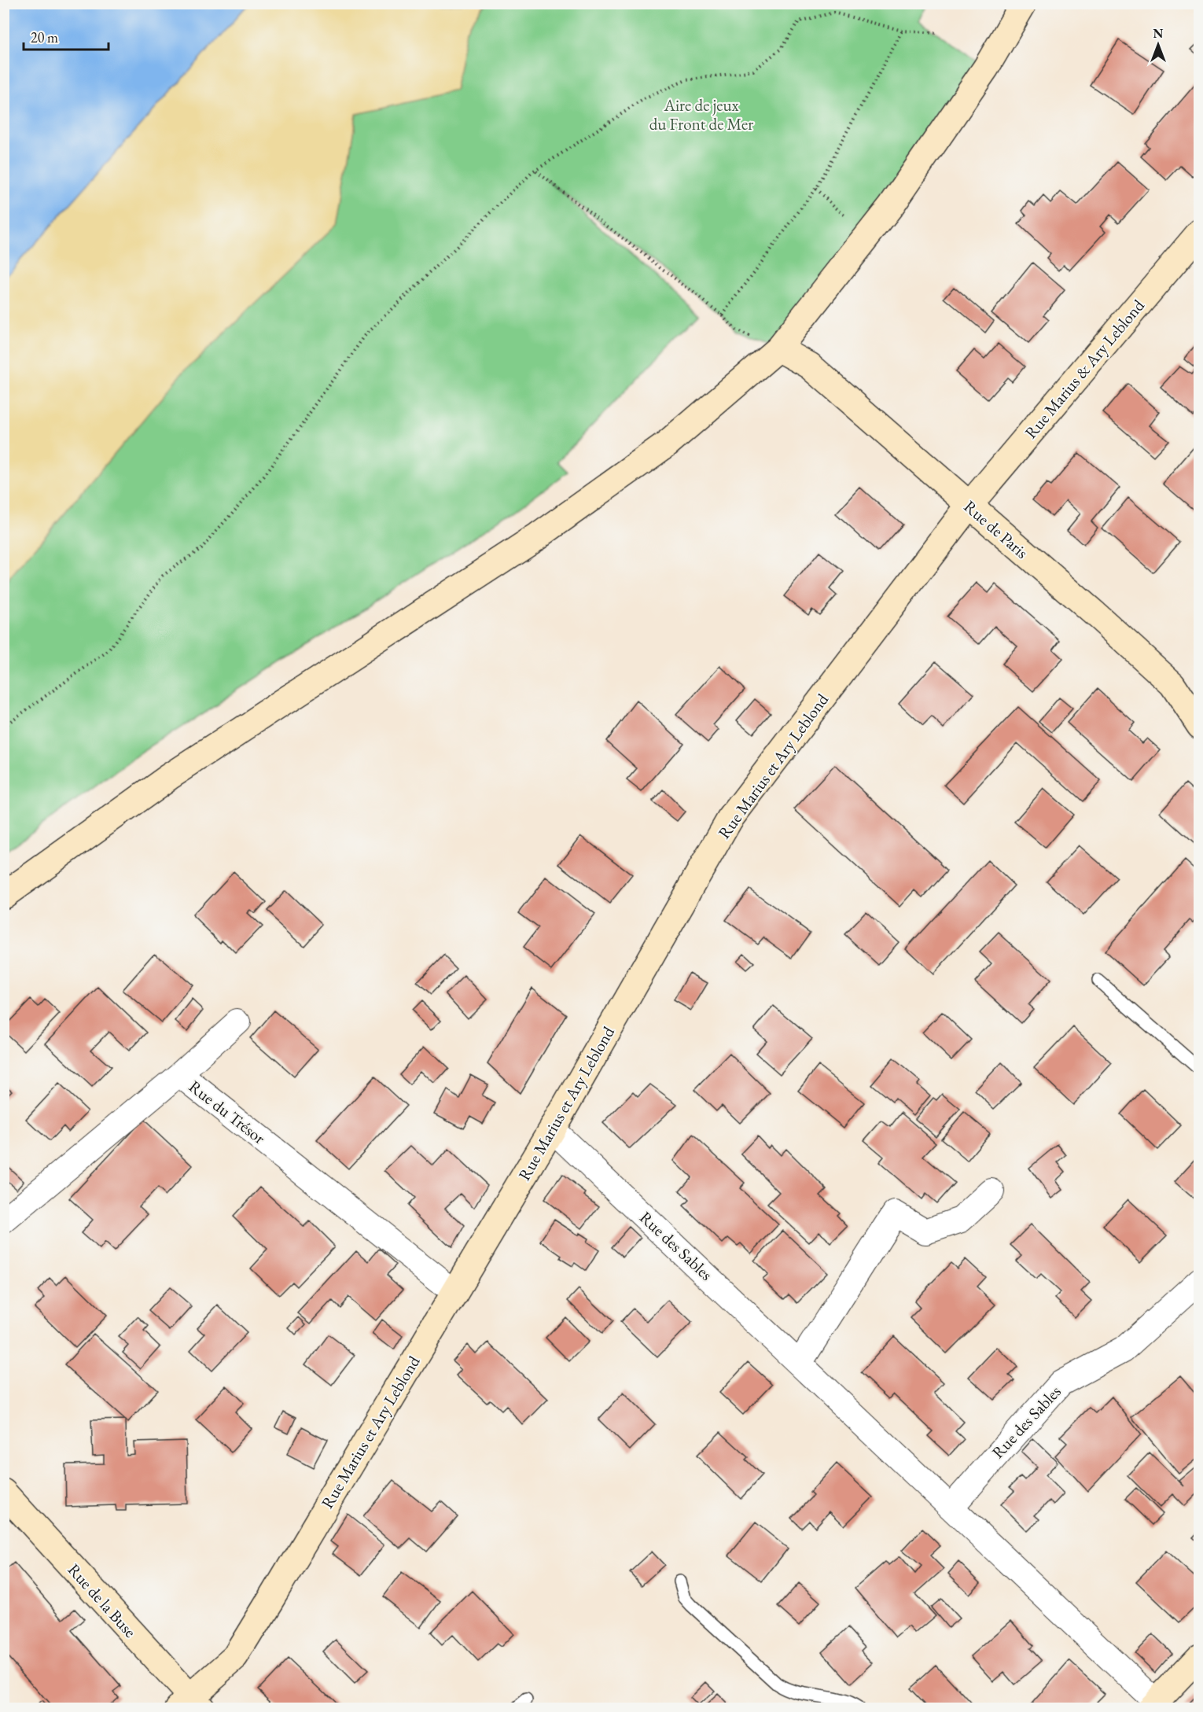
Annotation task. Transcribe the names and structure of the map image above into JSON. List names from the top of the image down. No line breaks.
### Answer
{"streets":{"street":["Rue Marius & Ary Leblond","Rue de Paris","Rue Marius et Ary Leblond","Rue du Trésor","Rue des Sables","Rue de la Buse"]},"crossings":[["Rue Marius & Ary Leblond","Rue de Paris"],["Rue Marius & Ary Leblond","Rue Marius et Ary Leblond"],["Rue de Paris","Rue Marius et Ary Leblond"],["Rue Marius et Ary Leblond","Rue du Trésor"],["Rue Marius et Ary Leblond","Rue des Sables"],["Rue Marius et Ary Leblond","Rue de la Buse"]],"parks":["Aire de jeux du Front de Mer"],"scale_bar":"20 m","north":"top"}
